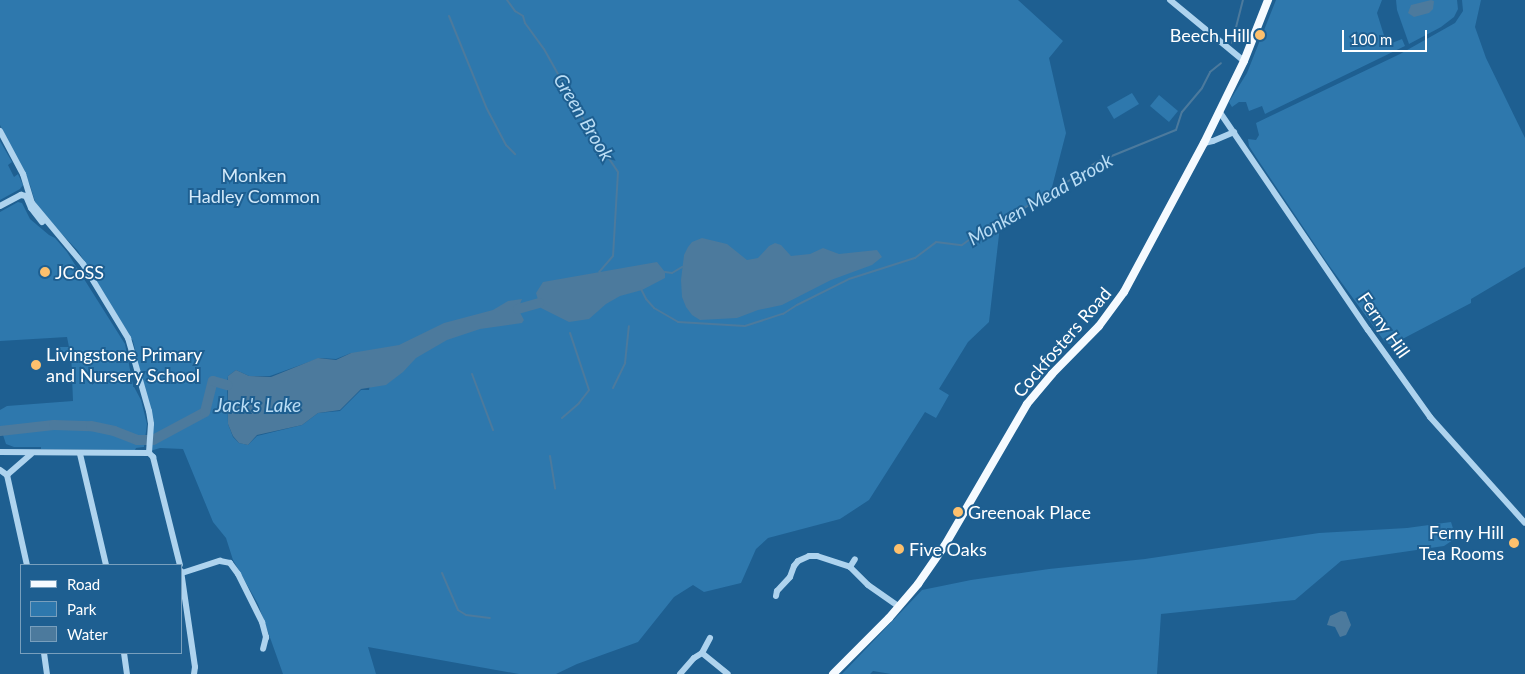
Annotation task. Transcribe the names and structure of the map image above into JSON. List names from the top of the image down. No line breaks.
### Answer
{"streets":{"main road":["Cockfosters Road"],"street":["Ferny Hill"]},"crossings":[["Ferny Hill","Cockfosters Road"]],"water":["Green Brook","Monken Mead Brook","Jack's Lake"],"parks":["Monken Hadley Common"],"places":["Beech Hill","JCoSS","Livingstone Primary and Nursery School","Greenoak Place","Ferny Hill Tea Rooms","Five Oaks"],"legend":["Road","Park","Water"],"scale_bar":"100 m"}
